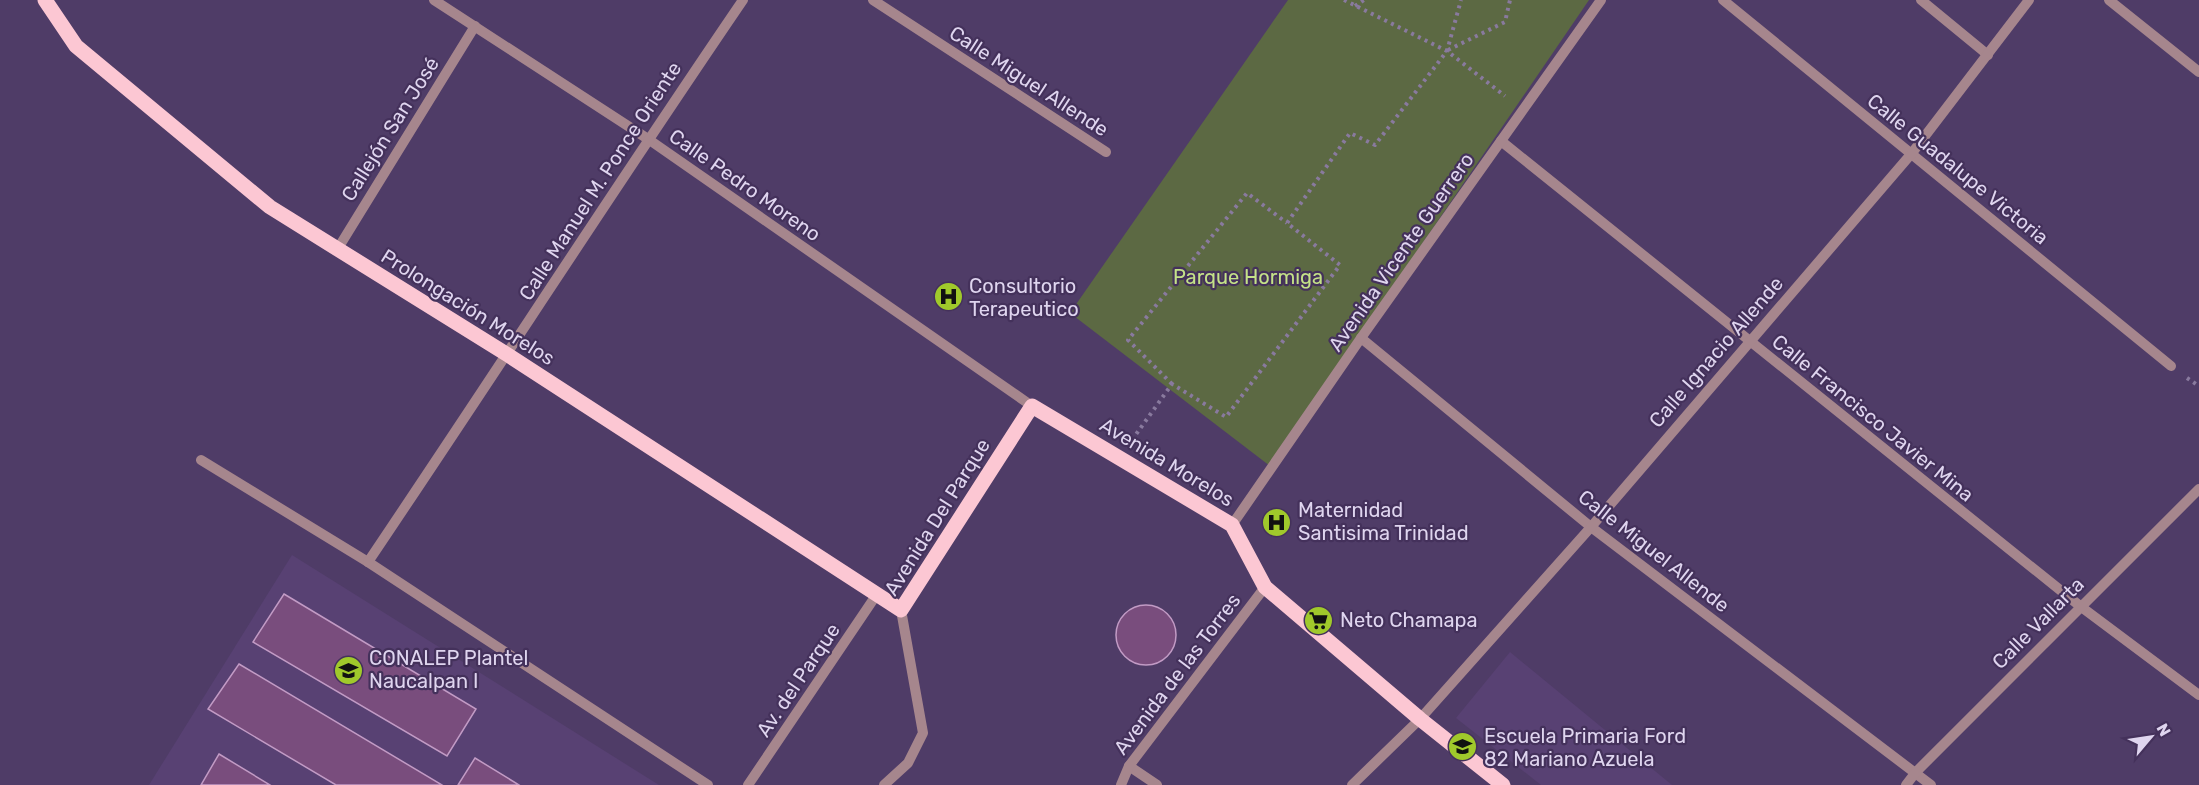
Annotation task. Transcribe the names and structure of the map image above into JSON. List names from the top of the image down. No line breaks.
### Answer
{"streets":{"main road":["Prolongación Morelos","Avenida Morelos","Avenida Del Parque"],"street":["Calle Miguel Allende","Callejón San José","Calle Guadalupe Victoria","Calle Manuel M. Ponce Oriente","Calle Pedro Moreno","Avenida Vicente Guerrero","Calle Ignacio Allende","Calle Francisco Javier Mina","Calle Vallarta","Avenida de las Torres","Av. del Parque"]},"crossings":[["Calle Miguel Allende","Avenida Vicente Guerrero"],["Calle Miguel Allende","Calle Ignacio Allende"],["Calle Miguel Allende","Calle Vallarta"],["Callejón San José","Calle Pedro Moreno"],["Callejón San José","Prolongación Morelos"],["Calle Guadalupe Victoria","Calle Ignacio Allende"],["Calle Manuel M. Ponce Oriente","Calle Pedro Moreno"],["Calle Manuel M. Ponce Oriente","Prolongación Morelos"],["Calle Pedro Moreno","Avenida Morelos"],["Calle Pedro Moreno","Avenida Del Parque"],["Avenida Vicente Guerrero","Calle Francisco Javier Mina"],["Avenida Vicente Guerrero","Avenida Morelos"],["Prolongación Morelos","Avenida Del Parque"],["Prolongación Morelos","Av. del Parque"],["Calle Ignacio Allende","Calle Francisco Javier Mina"],["Calle Ignacio Allende","Avenida Morelos"],["Calle Francisco Javier Mina","Calle Vallarta"],["Avenida Morelos","Avenida Del Parque"],["Avenida Morelos","Avenida de las Torres"]],"parks":["Parque Hormiga"],"places":{"hospital":["Consultorio Terapeutico","Maternidad Santisima Trinidad"],"supermarket":["Neto Chamapa"],"school or university":["CONALEP Plantel Naucalpan I","Escuela Primaria Ford 82 Mariano Azuela"]},"north":"top right"}
